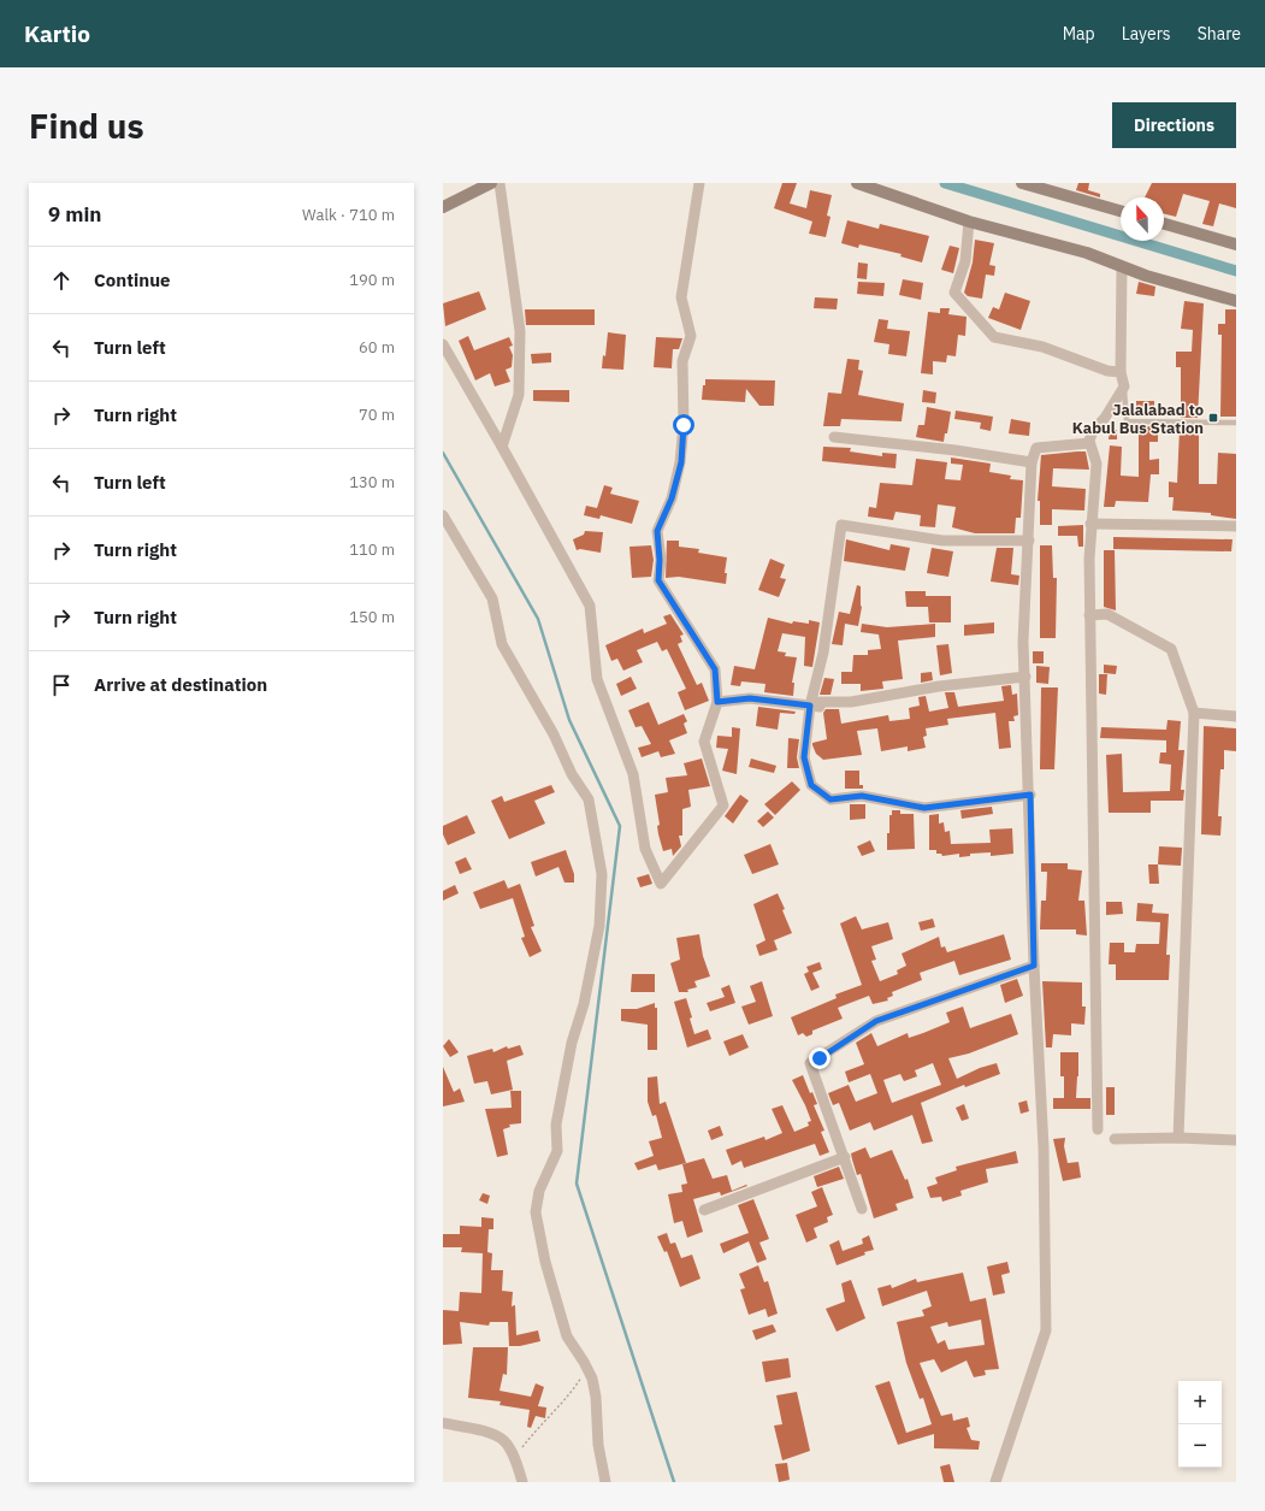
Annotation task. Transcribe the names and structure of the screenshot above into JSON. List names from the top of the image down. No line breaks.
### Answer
{"places":{"transit":["Jalalabad to Kabul Bus Station"]},"north":"top","page":{"header":"Kartio","nav":["Map","Layers","Share"],"buttons":"Directions","title":"Find us","heading":["9 min","Walk · 710 m"],"list":[["Continue","190 m"],["Turn left","60 m"],["Turn right","70 m"],["Turn left","130 m"],["Turn right","110 m"],["Turn right","150 m"],"Arrive at destination"],"map_buttons":["+","−"]}}
